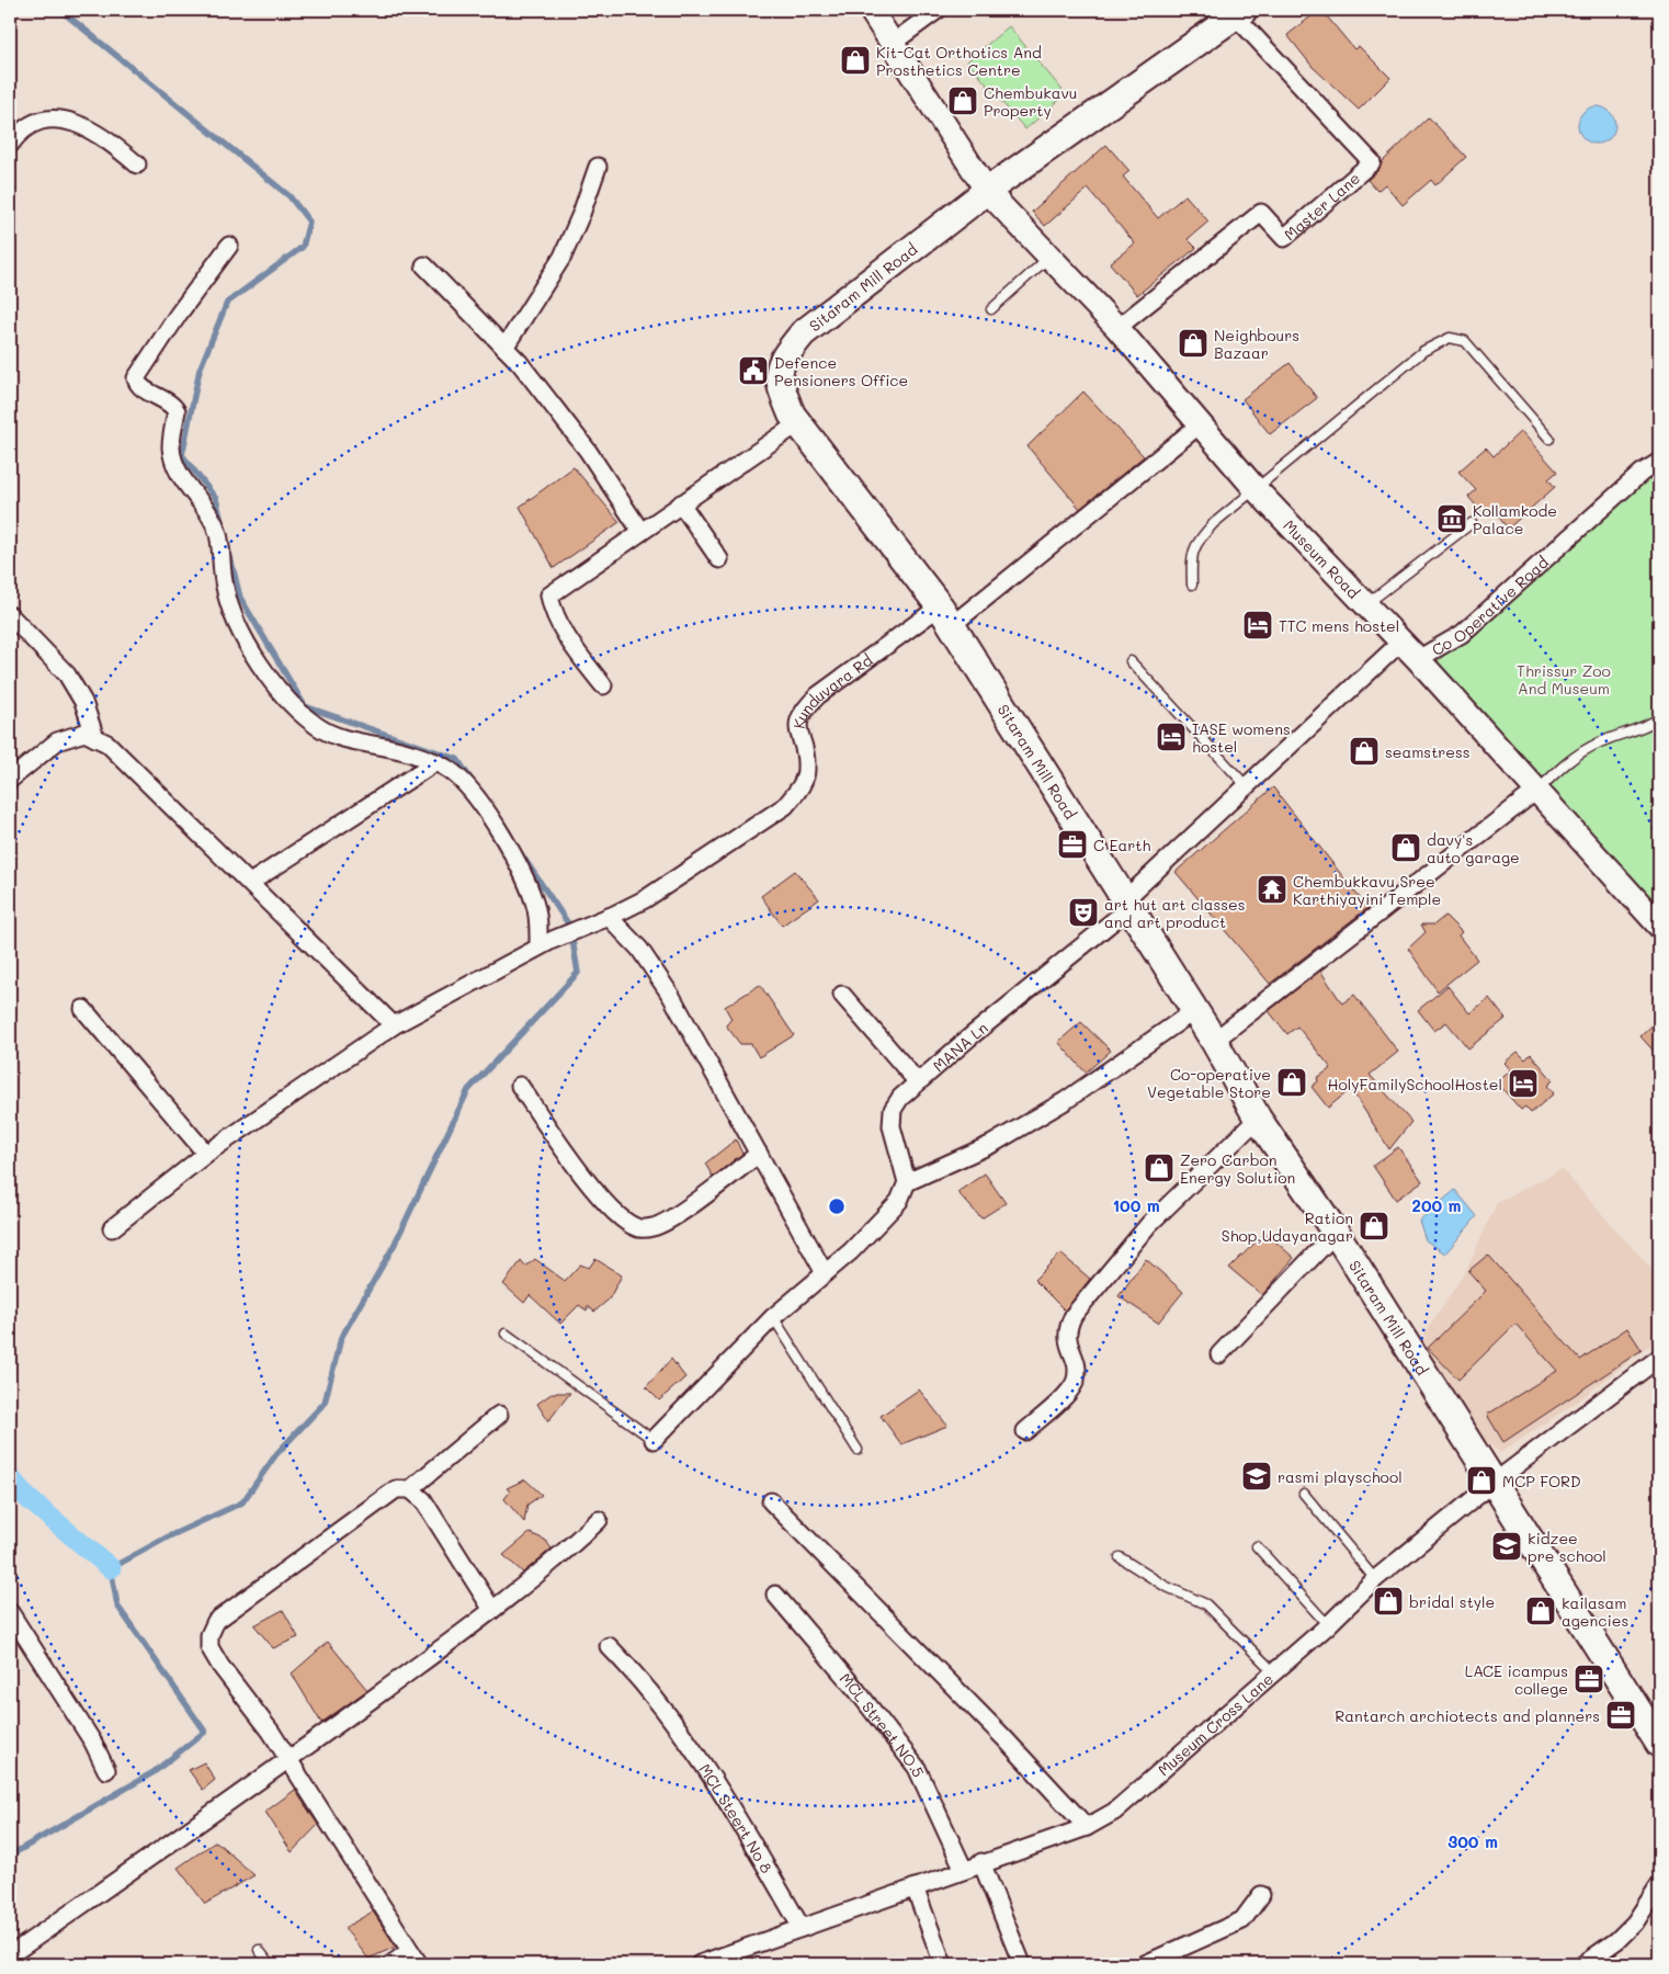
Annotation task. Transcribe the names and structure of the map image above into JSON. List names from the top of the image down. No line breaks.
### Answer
{"streets":{"main road":["Sitaram Mill Road","Museum Road"],"street":["Master Lane","Co Operative Road","Kunduvara Rd","MANA Ln","Museum Cross Lane","MCL Street NO.5","MCL Steert No 8"]},"crossings":[["Master Lane","Sitaram Mill Road"],["Master Lane","Museum Road"],["Sitaram Mill Road","Museum Road"],["Sitaram Mill Road","Kunduvara Rd"],["Sitaram Mill Road","MANA Ln"],["Sitaram Mill Road","Museum Cross Lane"],["Museum Road","Co Operative Road"],["Museum Road","Kunduvara Rd"],["Museum Road","MANA Ln"],["Museum Cross Lane","MCL Street NO.5"],["Museum Cross Lane","MCL Steert No 8"]],"parks":["Thrissur Zoo And Museum"],"places":{"shop":["Kit-Cat Orthotics And Prosthetics Centre","Chembukavu Property","Neighbours Bazaar","seamstress","davy's auto garage","Co-operative Vegetable Store","Zero Carbon Energy Solution","Ration Shop,Udayanagar","MCP FORD","bridal style","kailasam agencies"],"public building":["Defence Pensioners Office"],"museum":["Kollamkode Palace"],"hotel":["TTC mens hostel","IASE womens hostel","HolyFamilySchoolHostel"],"office":["C Earth","LACE icampus college","Rantarch archiotects and planners"],"temple":["Chembukkavu Sree Karthiyayini Temple"],"theatre":["art hut art classes and art product"],"school or university":["rasmi playschool","kidzee pre school"]},"rings":["100 m","200 m","300 m"]}
